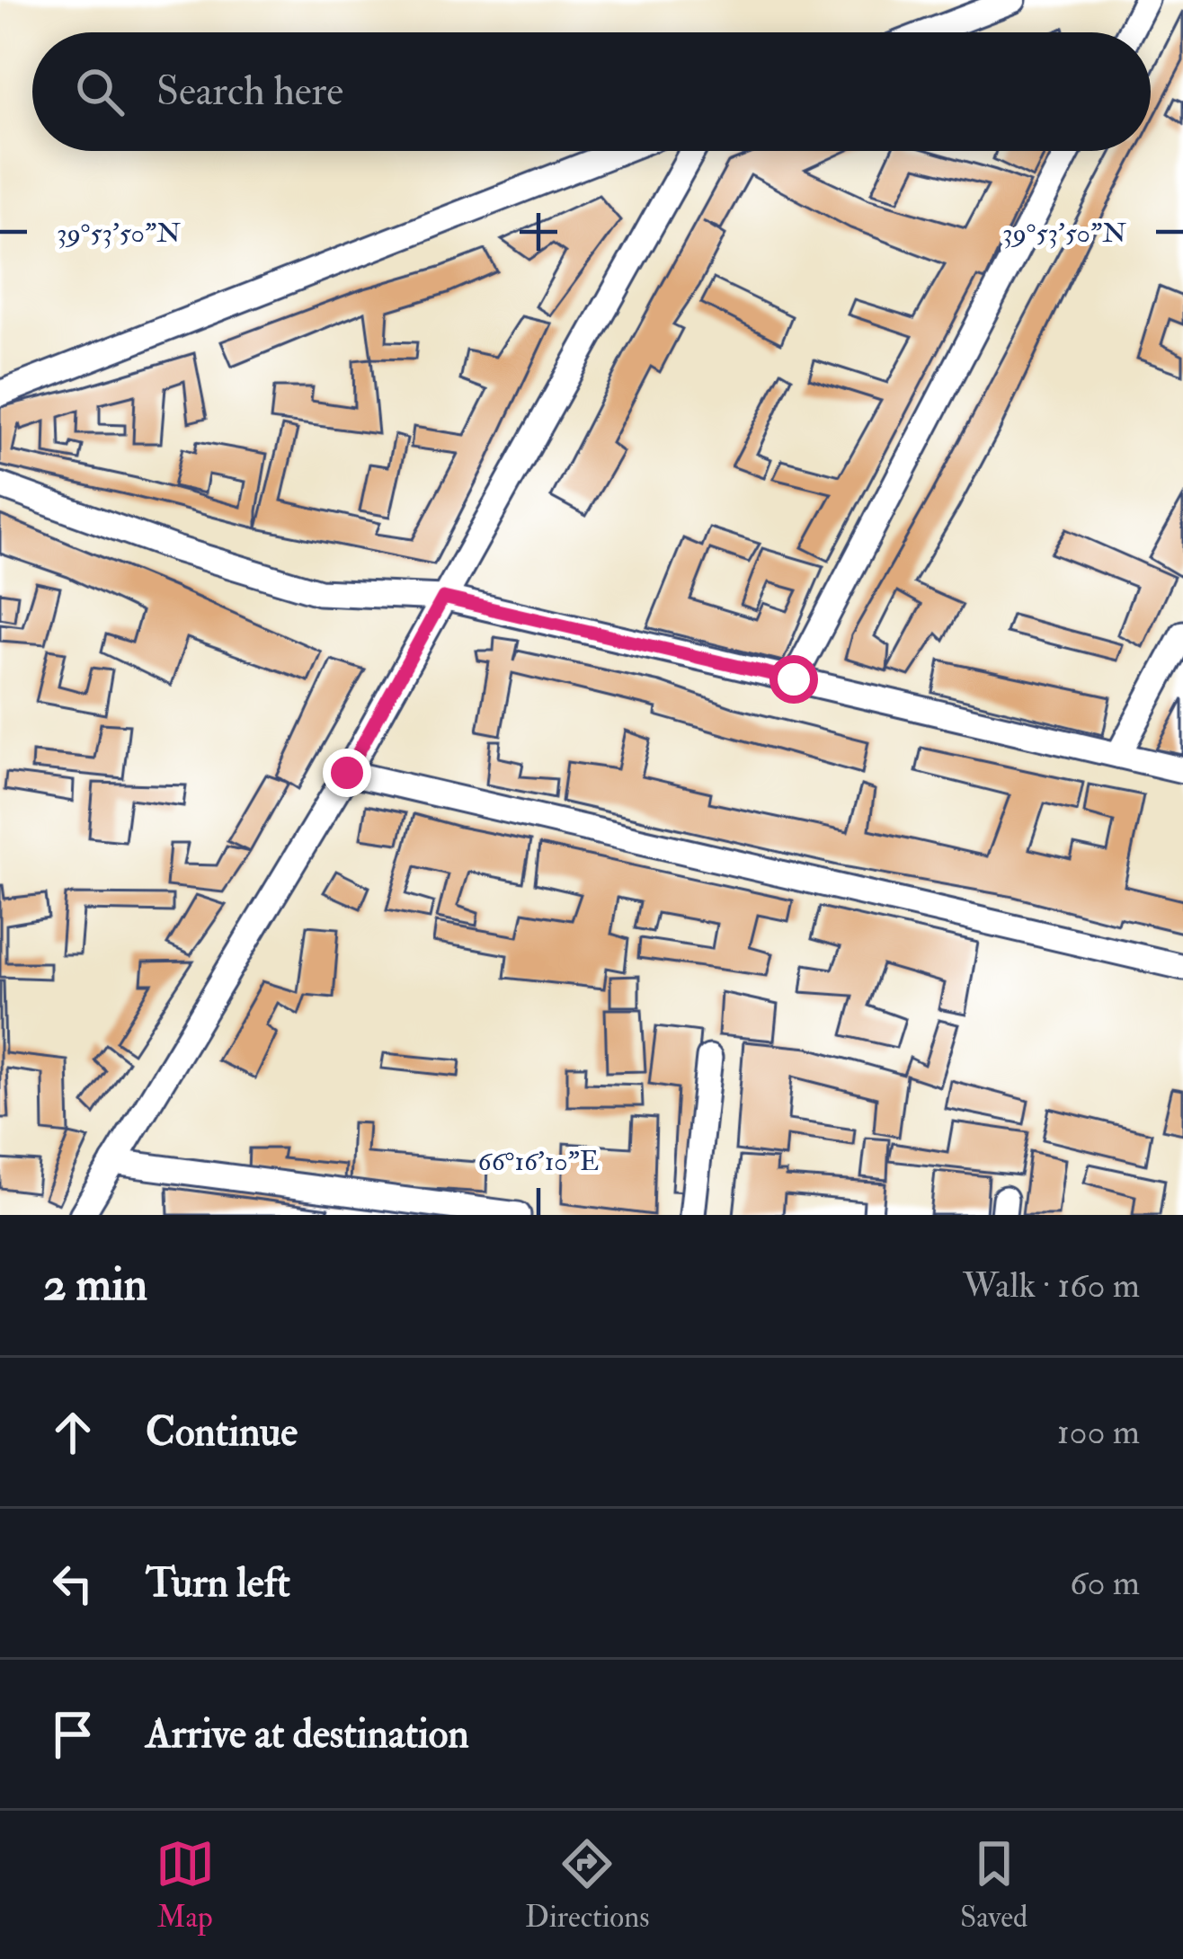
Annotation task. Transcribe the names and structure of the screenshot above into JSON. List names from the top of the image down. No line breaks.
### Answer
{"page":{"search":"Search here","heading":["2 min","Walk · 160 m"],"list":[["Continue","100 m"],["Turn left","60 m"],"Arrive at destination"],"nav":["Map","Directions","Saved"]},"coordinates":["39°53'50\"N","66°16'10\"E"]}
